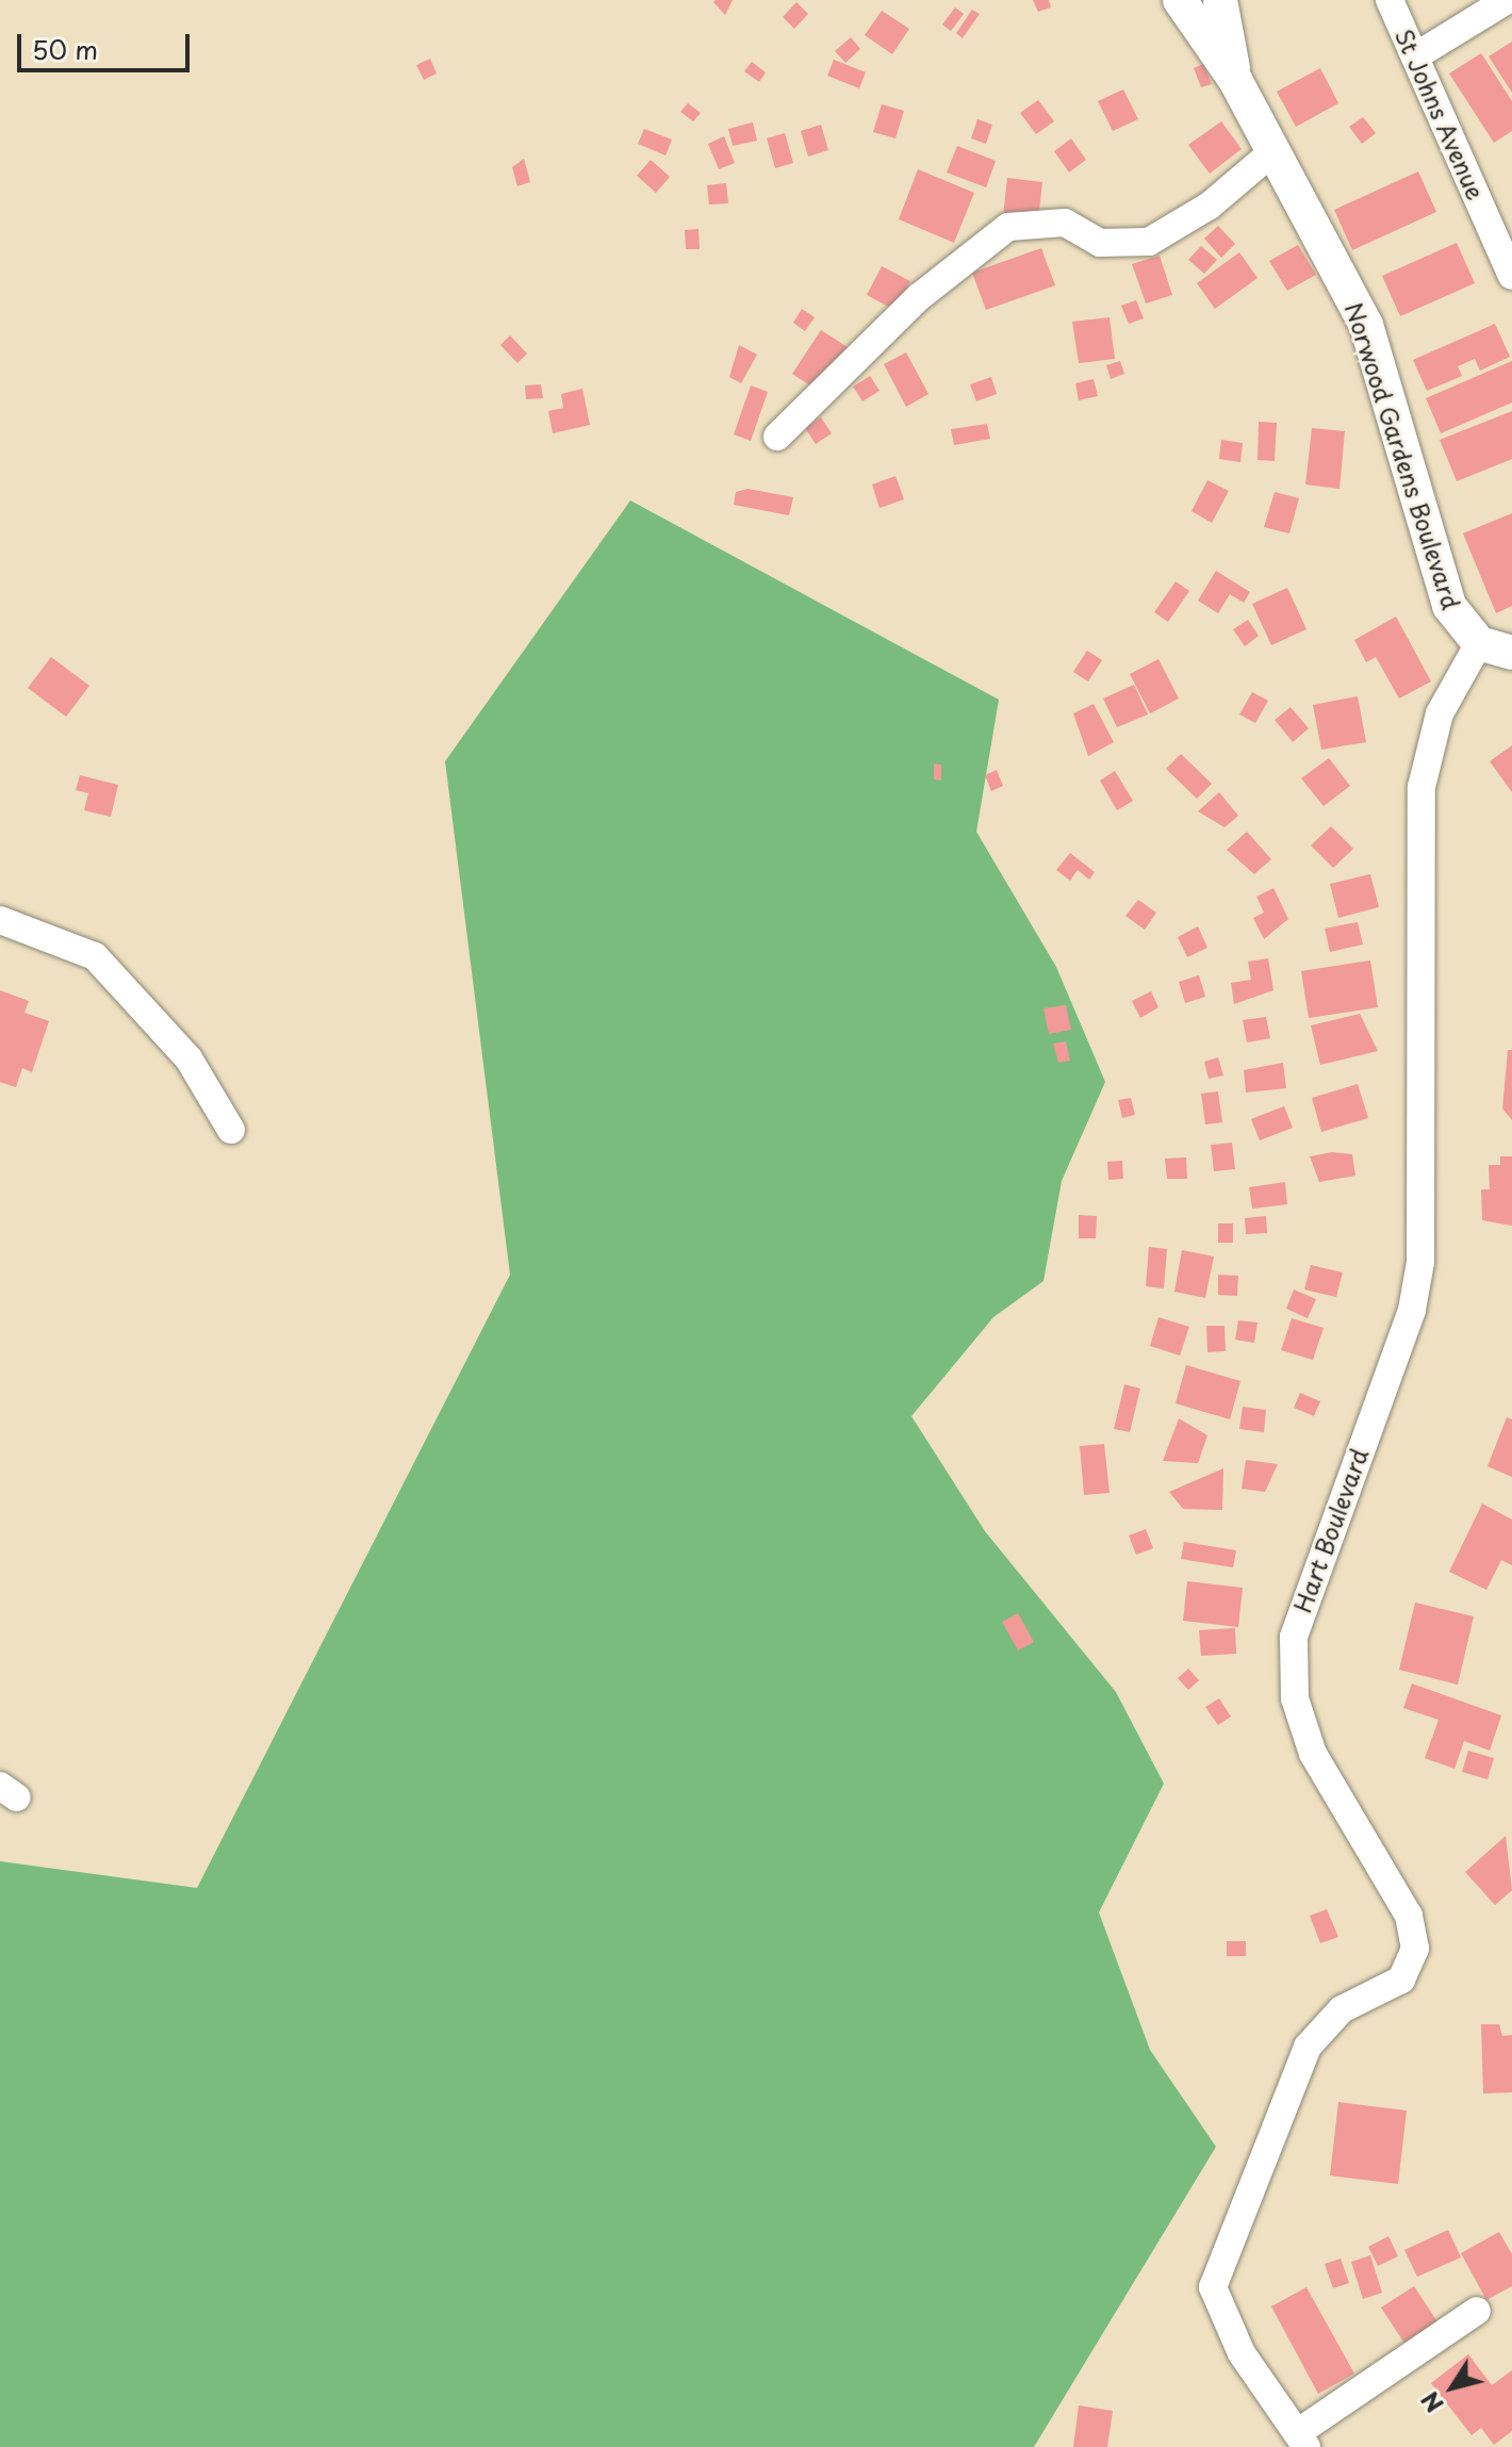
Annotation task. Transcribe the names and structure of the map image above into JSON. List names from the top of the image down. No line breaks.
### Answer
{"streets":{"street":["St Johns Avenue","Norwood Gardens Boulevard","Hart Boulevard"]},"crossings":[["Norwood Gardens Boulevard","Hart Boulevard"]],"scale_bar":"50 m","north":"bottom left"}
